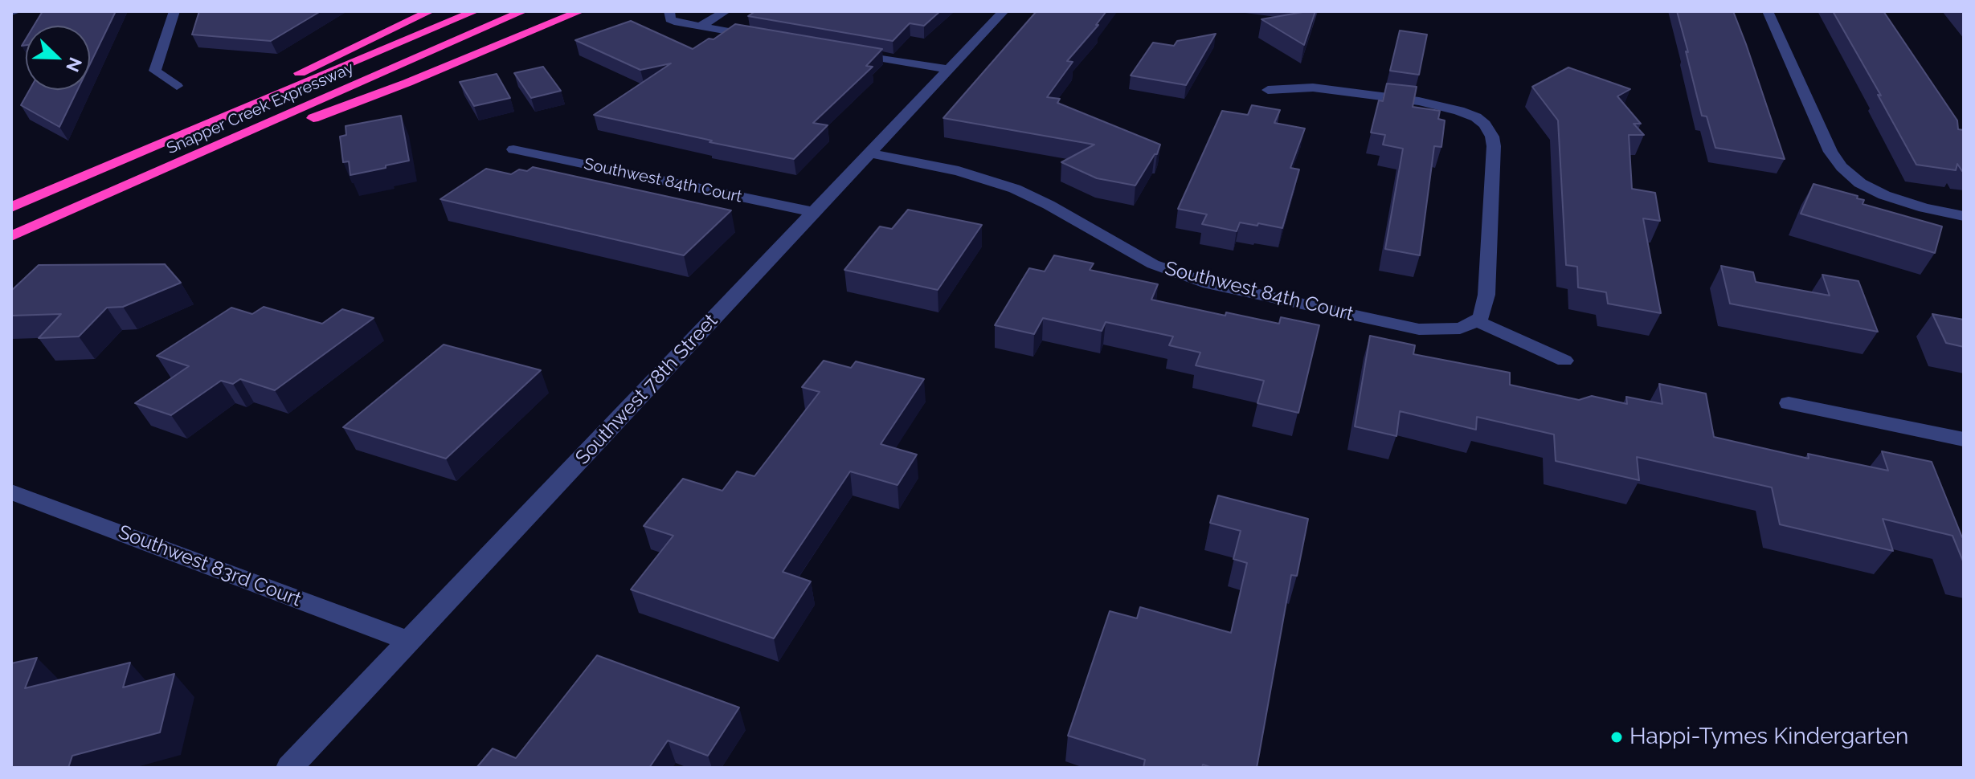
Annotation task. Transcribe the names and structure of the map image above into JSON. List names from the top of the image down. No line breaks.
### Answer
{"streets":{"highway":["Snapper Creek Expressway"],"street":["Southwest 84th Court","Southwest 78th Street","Southwest 83rd Court"]},"crossings":[["Southwest 84th Court","Southwest 78th Street"],["Southwest 78th Street","Southwest 83rd Court"]],"places":["Happi-Tymes Kindergarten"],"north":"bottom right"}
